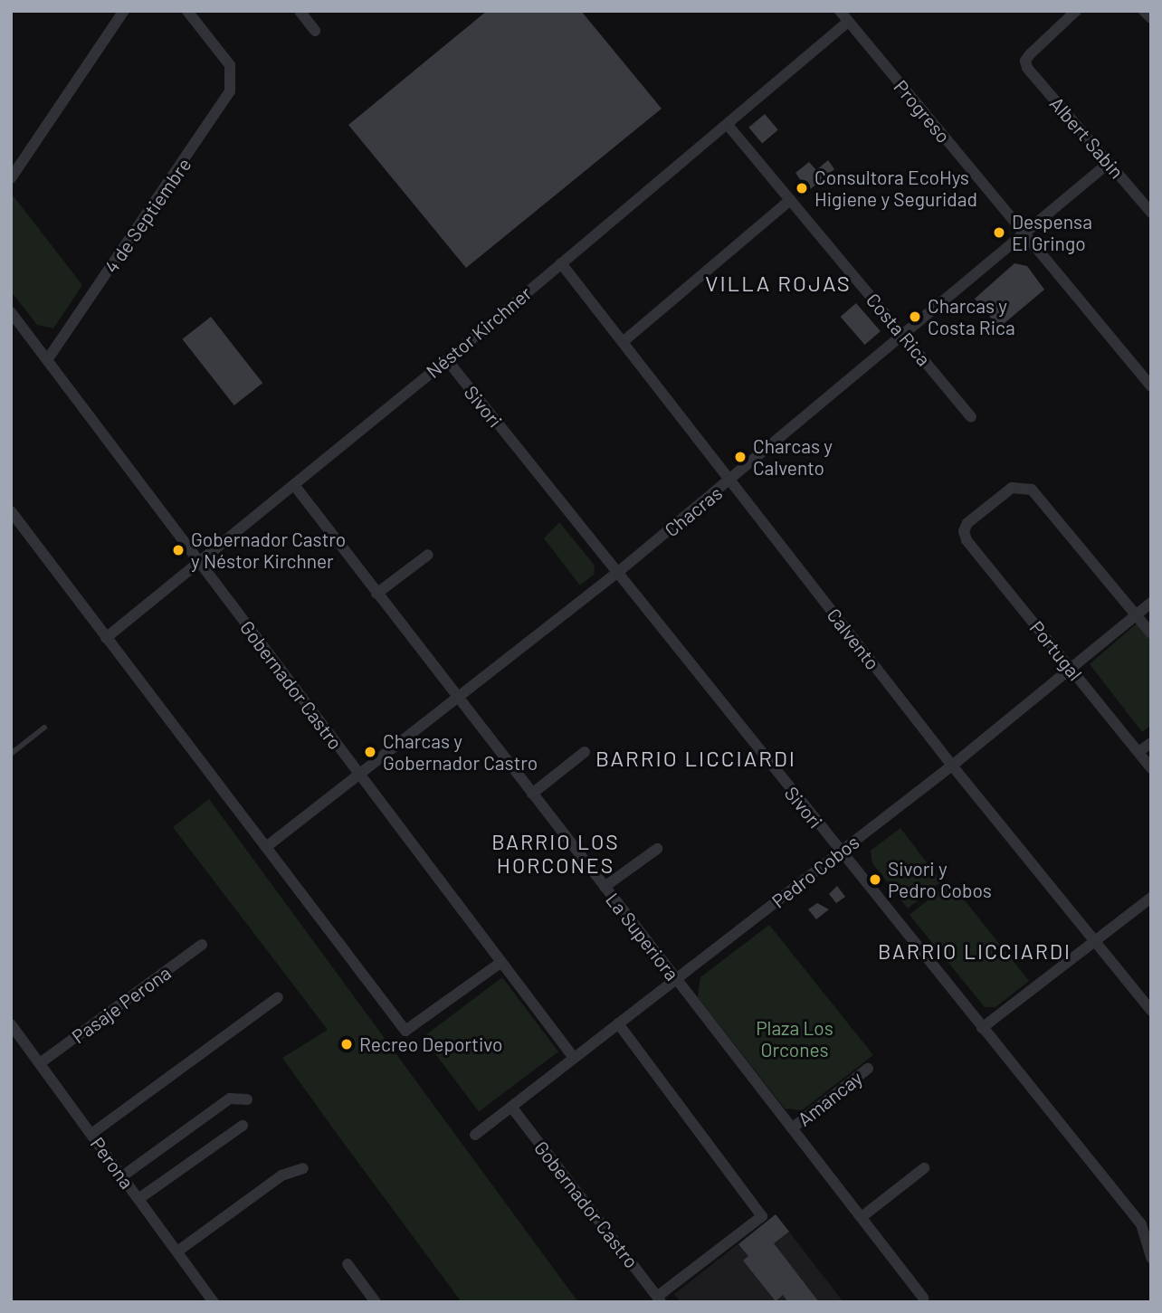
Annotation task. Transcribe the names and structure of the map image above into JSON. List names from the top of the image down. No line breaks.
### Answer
{"streets":{"street":["Progreso","Albert Sabin","4 de Septiembre","Costa Rica","Néstor Kirchner","Sivori","Chacras","Calvento","Portugal","Gobernador Castro","Pedro Cobos","La Superiora","Pasaje Perona","Amancay","Perona"]},"crossings":[["Progreso","Néstor Kirchner"],["Progreso","Chacras"],["Albert Sabin","Chacras"],["4 de Septiembre","Gobernador Castro"],["Costa Rica","Néstor Kirchner"],["Costa Rica","Chacras"],["Néstor Kirchner","Sivori"],["Néstor Kirchner","Calvento"],["Néstor Kirchner","Gobernador Castro"],["Néstor Kirchner","La Superiora"],["Sivori","Chacras"],["Sivori","Pedro Cobos"],["Chacras","Calvento"],["Chacras","Gobernador Castro"],["Chacras","La Superiora"],["Calvento","Pedro Cobos"],["Portugal","Pedro Cobos"],["Gobernador Castro","Pedro Cobos"],["Pedro Cobos","La Superiora"],["La Superiora","Amancay"],["Pasaje Perona","Perona"]],"districts":["VILLA ROJAS","BARRIO LICCIARDI","BARRIO LOS HORCONES","BARRIO LICCIARDI"],"parks":["Plaza Los Orcones"],"places":["Consultora EcoHys Higiene y Seguridad","Despensa El Gringo","Charcas y Costa Rica","Charcas y Calvento","Gobernador Castro y Néstor Kirchner","Charcas y Gobernador Castro","Sivori y Pedro Cobos","Recreo Deportivo"]}
